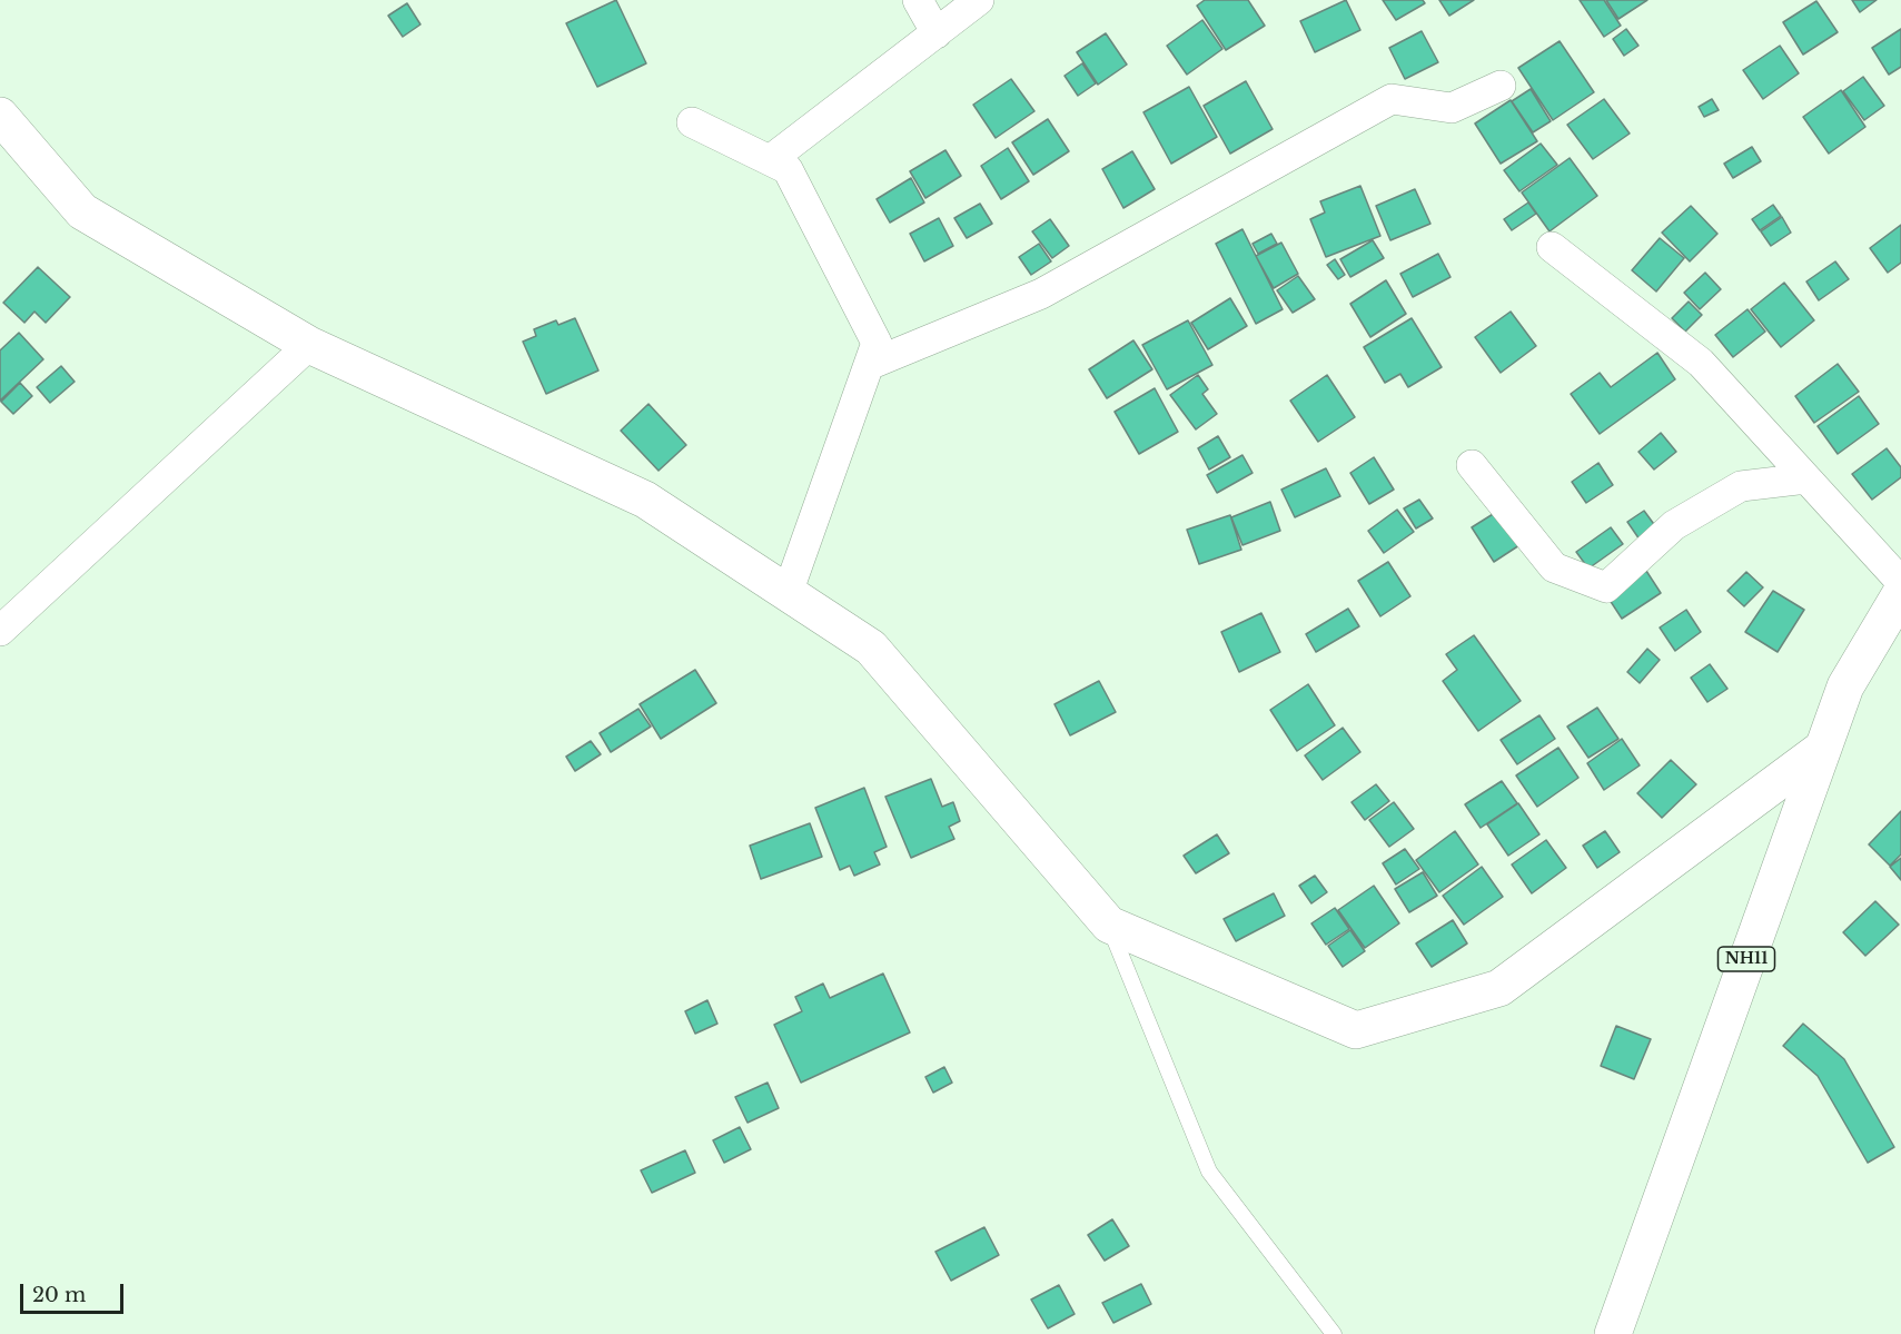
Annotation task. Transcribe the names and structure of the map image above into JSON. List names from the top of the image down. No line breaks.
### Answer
{"streets":{"main road":["NH11"]},"scale_bar":"20 m"}
